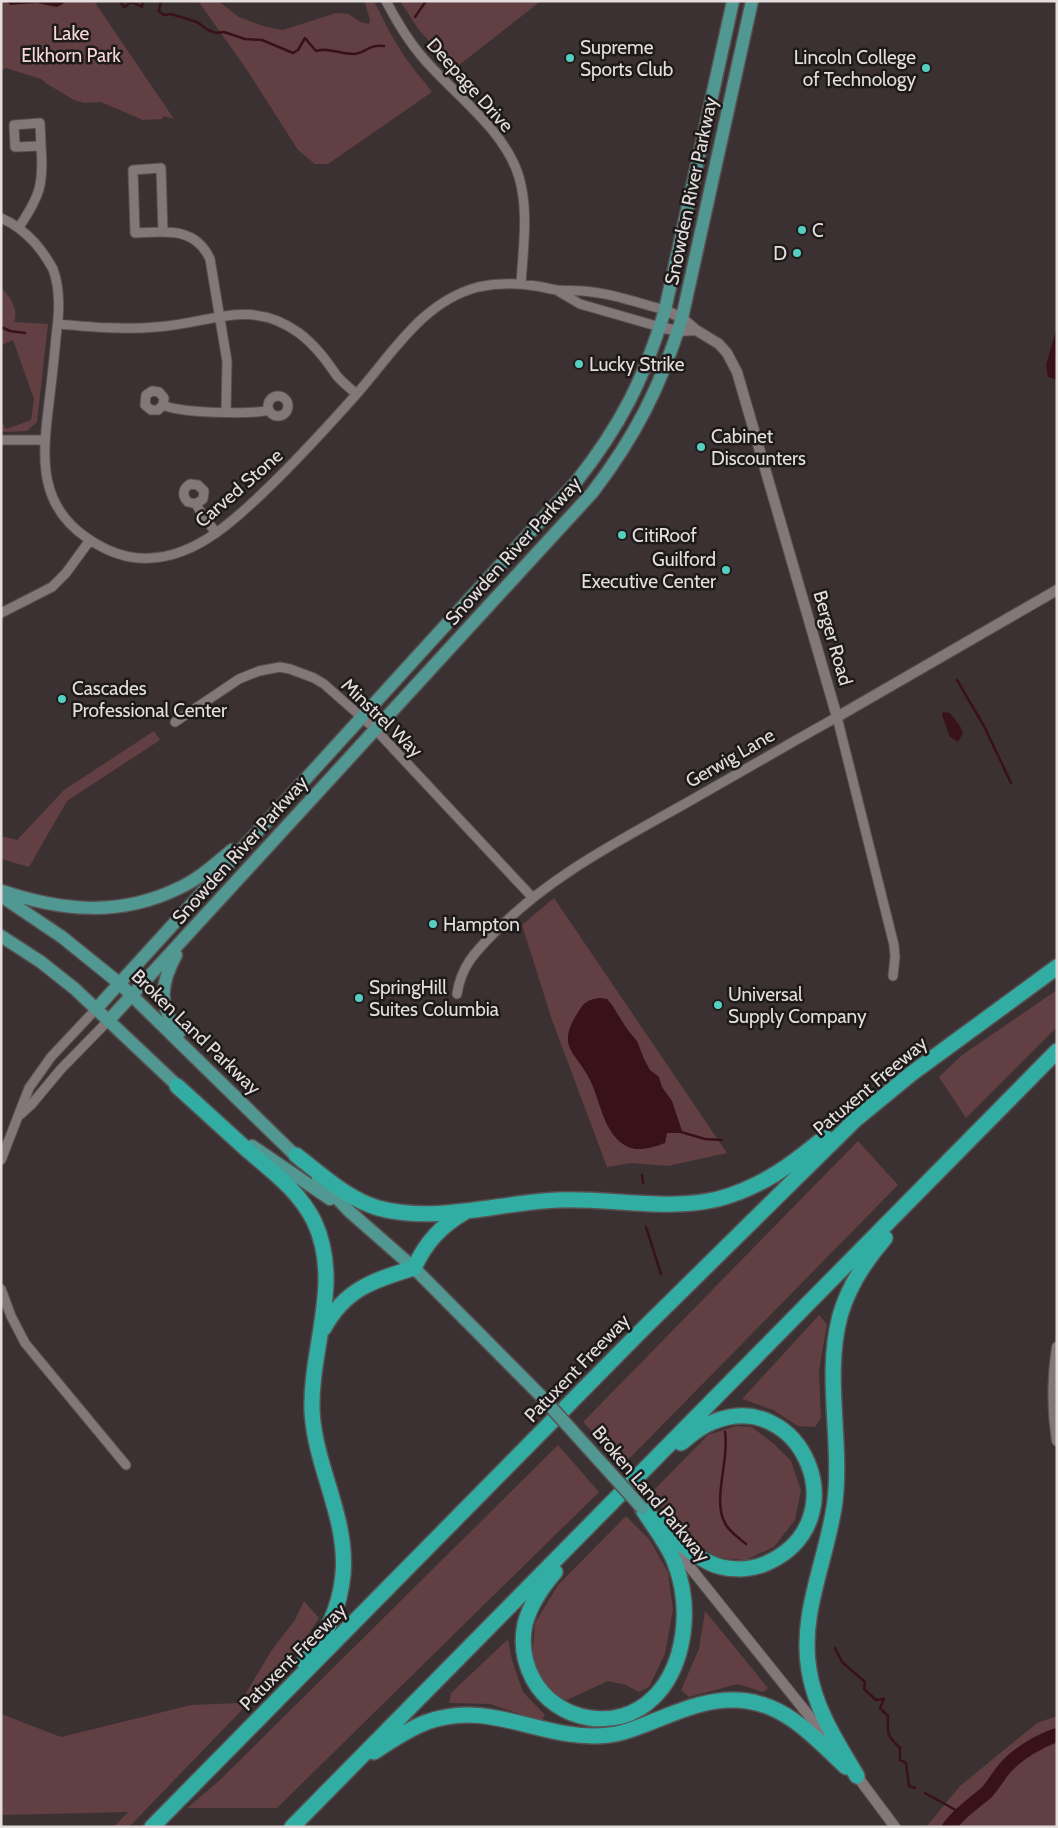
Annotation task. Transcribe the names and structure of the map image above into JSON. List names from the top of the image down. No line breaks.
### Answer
{"streets":{"highway":["Patuxent Freeway"],"main road":["Snowden River Parkway","Broken Land Parkway"],"street":["Deepage Drive","Carved Stone","Berger Road","Minstrel Way","Gerwig Lane"]},"crossings":[["Deepage Drive","Carved Stone"],["Snowden River Parkway","Carved Stone"],["Snowden River Parkway","Berger Road"],["Snowden River Parkway","Minstrel Way"],["Snowden River Parkway","Broken Land Parkway"],["Carved Stone","Berger Road"],["Berger Road","Gerwig Lane"],["Minstrel Way","Gerwig Lane"]],"parks":["Lake Elkhorn Park"],"places":["Supreme Sports Club","Lincoln College of Technology","C","D","Lucky Strike","Cabinet Discounters","CitiRoof","Guilford Executive Center","Cascades Professional Center","Hampton","SpringHill Suites Columbia","Universal Supply Company"]}
